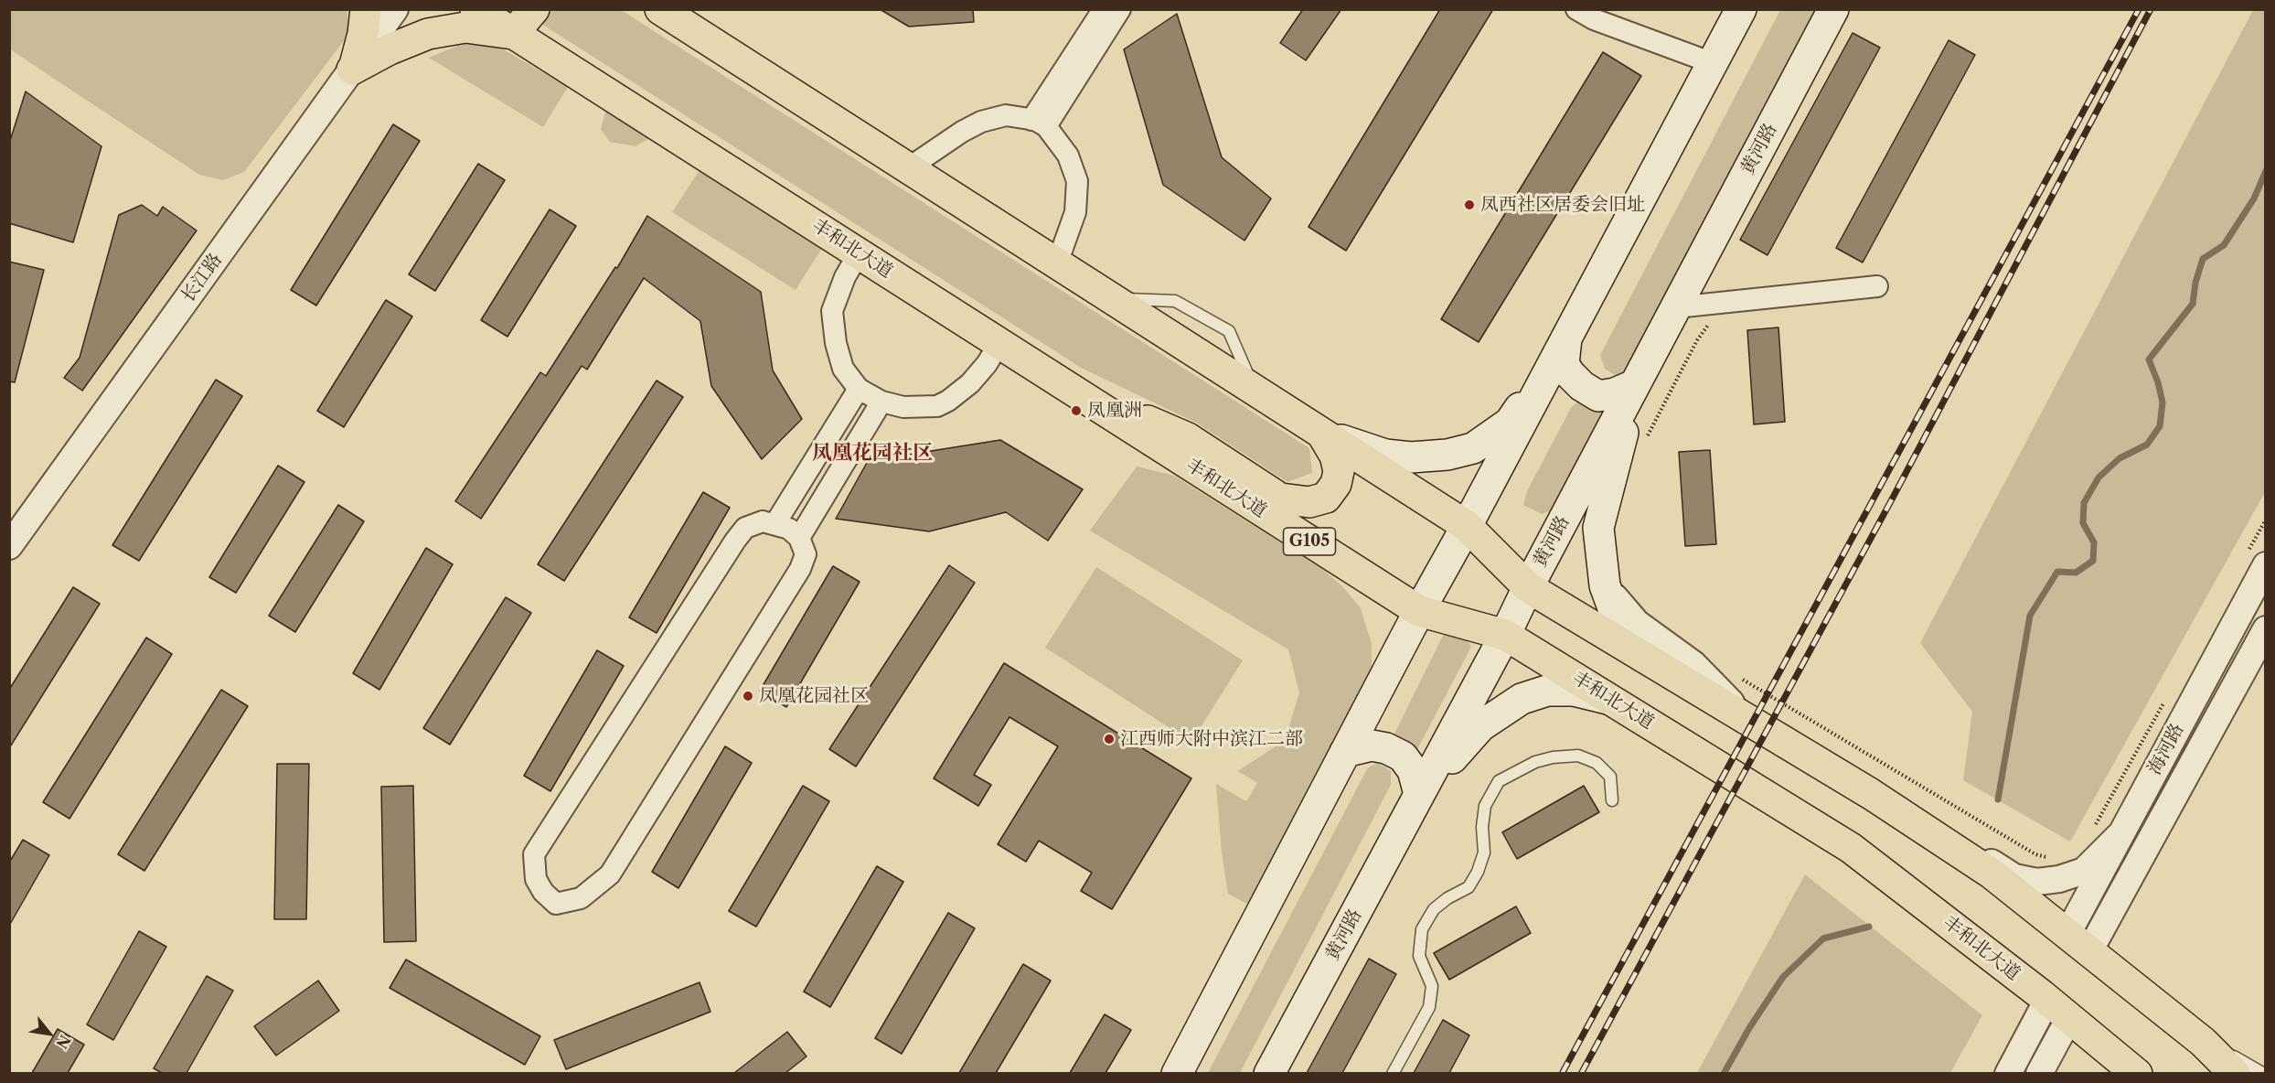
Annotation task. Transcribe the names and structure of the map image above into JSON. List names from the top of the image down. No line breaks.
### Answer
{"streets":{"highway":["丰和北大道","G105"],"main road":["黄河路"],"street":["长江路","海河路"]},"crossings":[["黄河路","丰和北大道"]],"districts":["凤凰花园社区"],"places":["凤西社区居委会旧址","凤凰洲","凤凰花园社区","江西师大附中滨江二部"],"north":"bottom right"}
